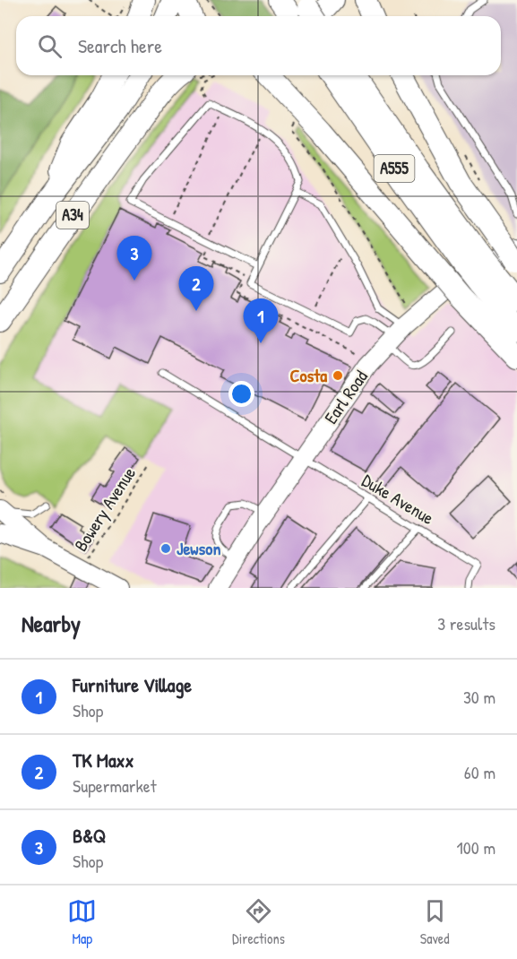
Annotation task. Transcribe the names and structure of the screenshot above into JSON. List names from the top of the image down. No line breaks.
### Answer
{"streets":{"highway":["A555","A34"],"street":["Earl Road"],"lane":["Duke Avenue"],"path":["Bowery Avenue"]},"crossings":[["Earl Road","Duke Avenue"]],"places":["Costa","Jewson"],"page":{"search":"Search here","pins":["3","2","1"],"heading":["Nearby","3 results"],"list":[{"mark":"1","name":"Furniture Village","note":"Shop","value":"30 m"},{"mark":"2","name":"TK Maxx","note":"Supermarket","value":"60 m"},{"mark":"3","name":"B&Q","note":"Shop","value":"100 m"}],"nav":["Map","Directions","Saved"]}}
